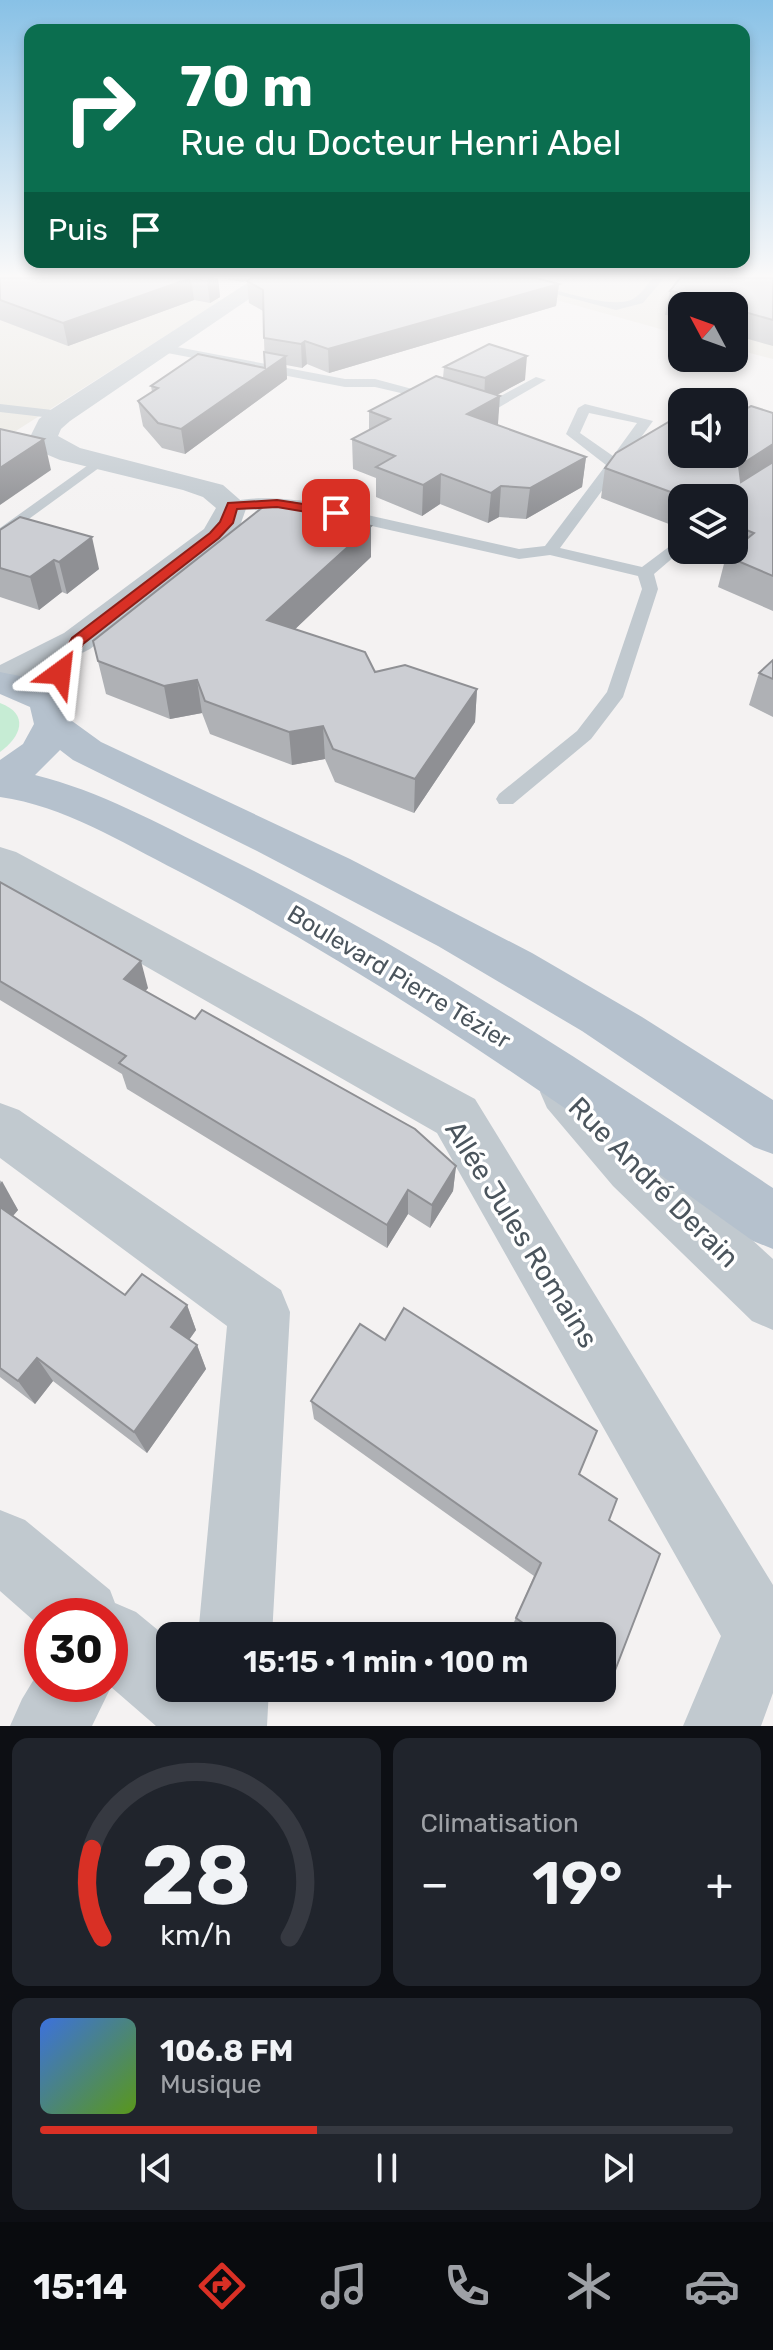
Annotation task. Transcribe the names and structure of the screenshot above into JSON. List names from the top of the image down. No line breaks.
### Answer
{"streets":{"main road":["Boulevard Pierre Tézier"],"street":["Rue André Derain","Allée Jules Romains"]},"crossings":[["Boulevard Pierre Tézier","Rue André Derain"]],"north":"top left","page":{"turn":["70 m","Rue du Docteur Henri Abel"],"then":"Puis","limit":"30","trip":"15:15 · 1 min · 100 m","tile":"Climatisation","heat":["−","19°","+"],"song":["106.8 FM","Musique"],"tabs":"15:14","gauge":["28","km/h"]}}
